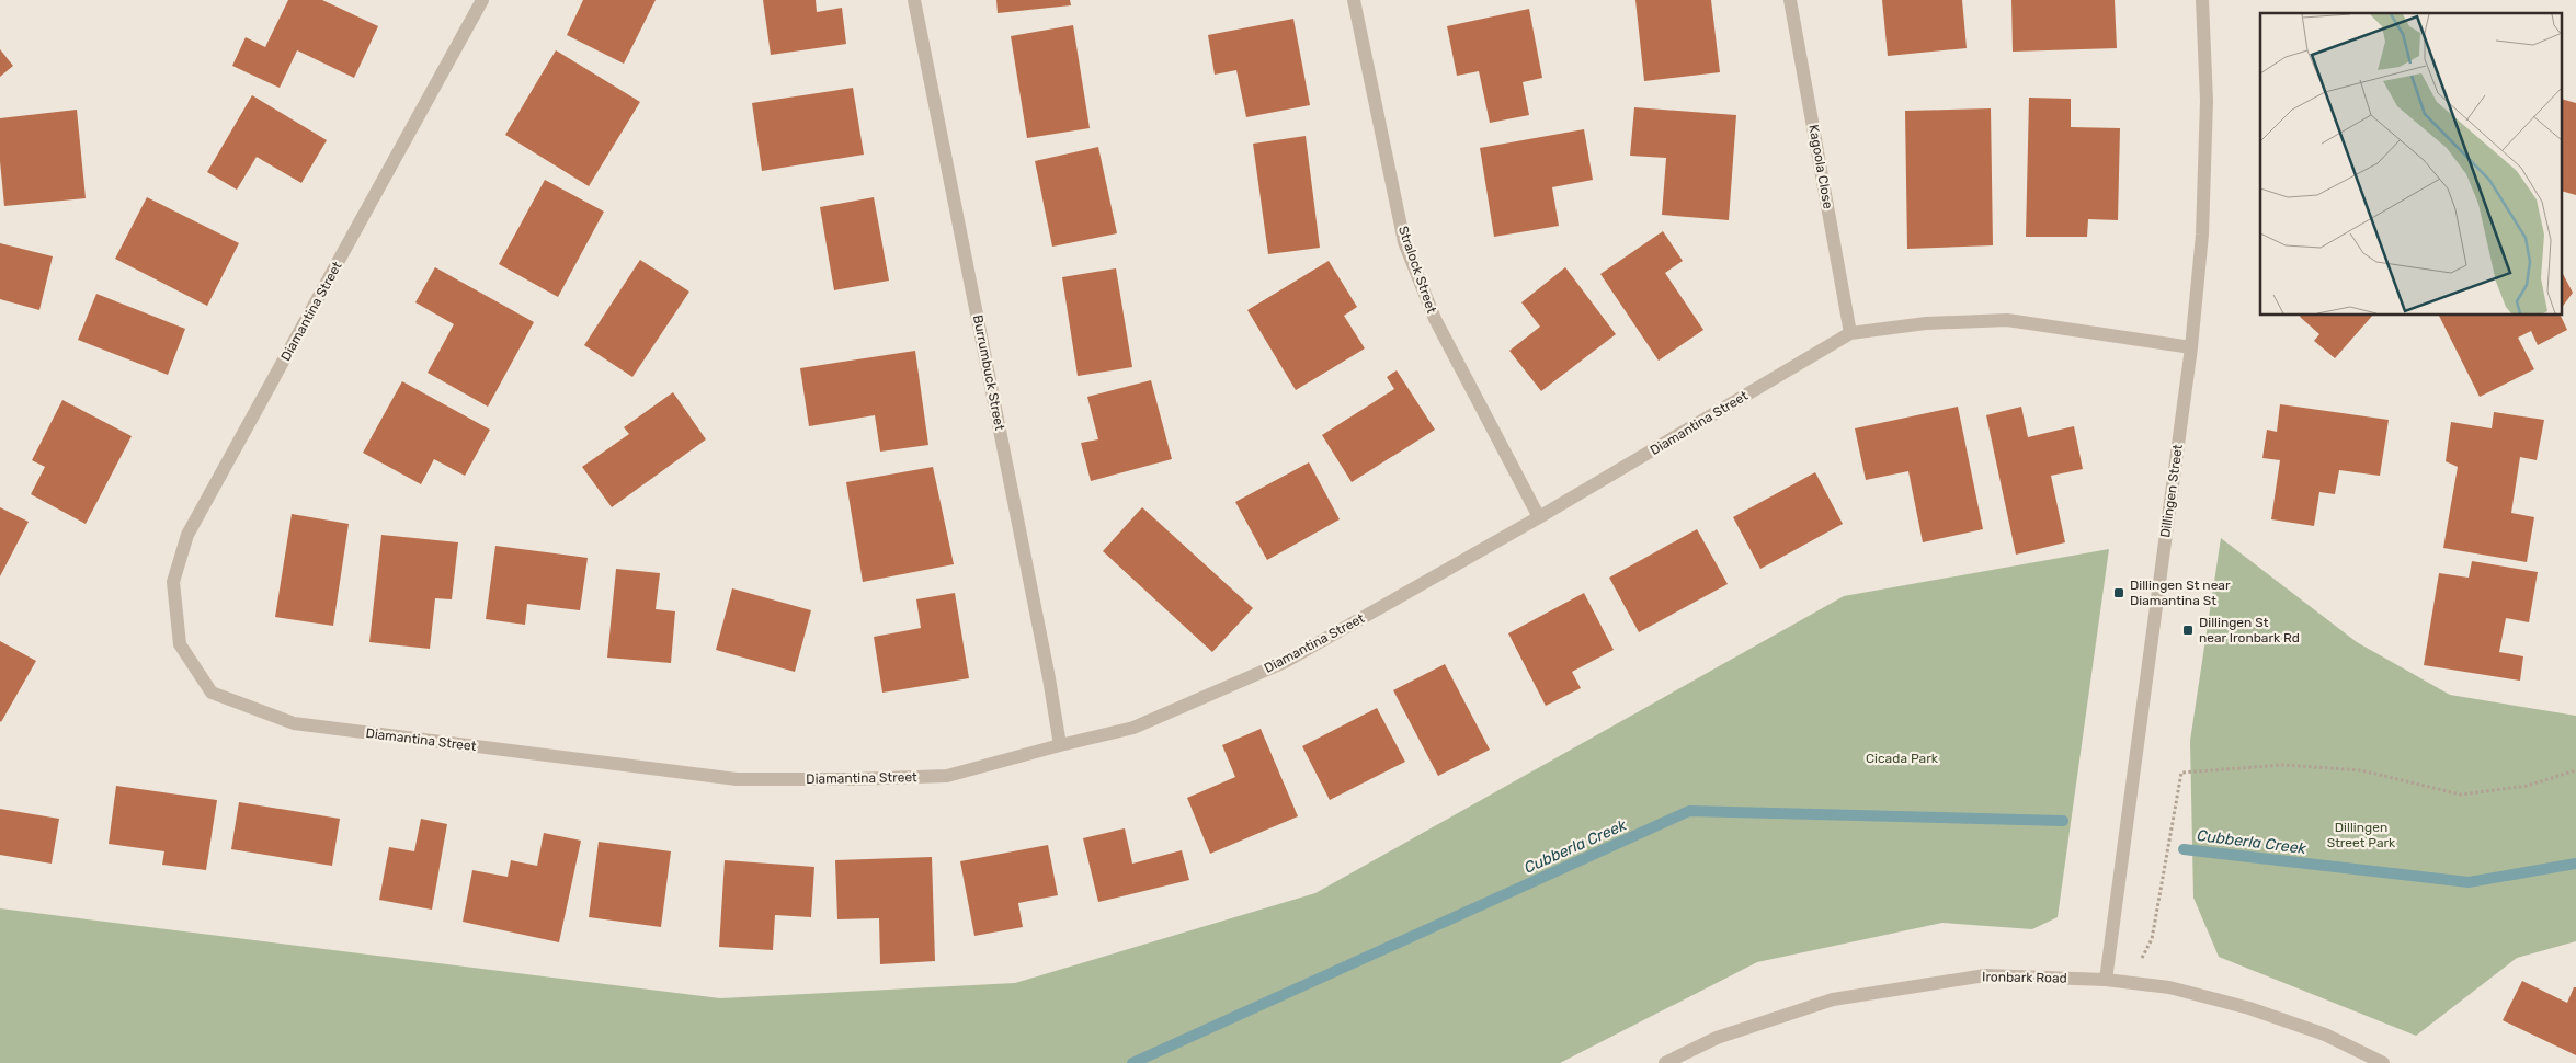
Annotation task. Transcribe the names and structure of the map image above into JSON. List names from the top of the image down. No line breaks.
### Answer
{"streets":{"street":["Kagoola Close","Stralock Street","Diamantina Street","Burrumbuck Street","Dillingen Street","Ironbark Road"]},"crossings":[["Kagoola Close","Diamantina Street"],["Stralock Street","Diamantina Street"],["Diamantina Street","Burrumbuck Street"],["Diamantina Street","Dillingen Street"],["Dillingen Street","Ironbark Road"]],"water":["Cubberla Creek"],"parks":["Cicada Park","Dillingen Street Park"],"places":{"transit":["Dillingen St near Diamantina St","Dillingen St near Ironbark Rd"]}}
